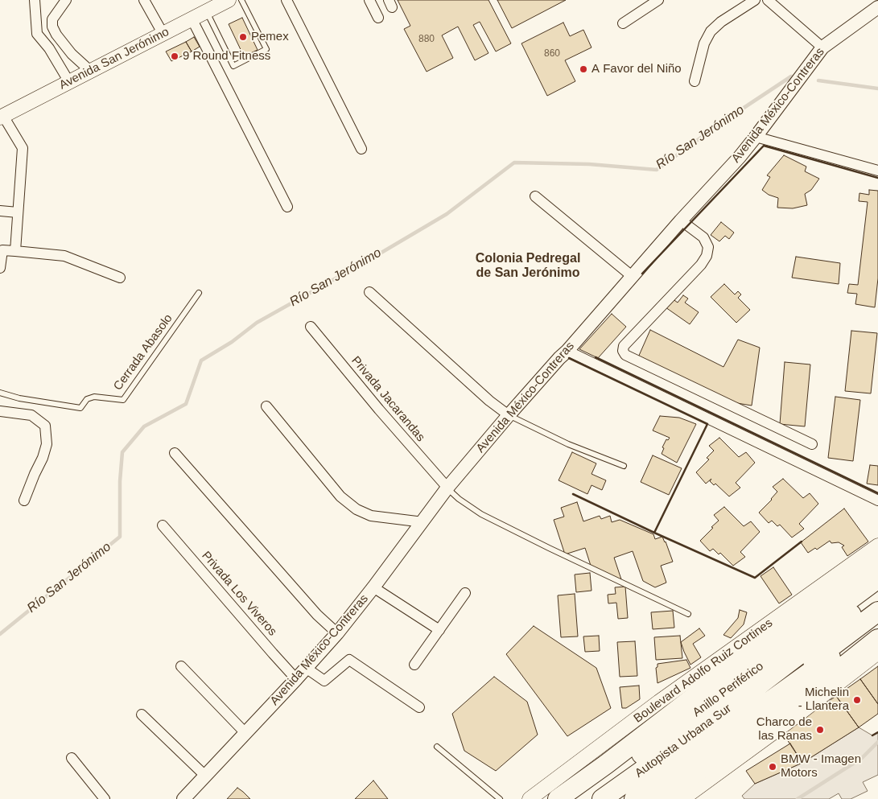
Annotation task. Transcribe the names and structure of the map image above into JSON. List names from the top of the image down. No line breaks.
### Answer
{"streets":{"highway":["Anillo Periférico","Autopista Urbana Sur"],"main road":["Avenida San Jerónimo","Boulevard Adolfo Ruiz Cortines"],"street":["Avenida México-Contreras","Privada Jacarandas","Privada Los Viveros"],"lane":["Cerrada Abasolo"]},"crossings":[["Avenida México-Contreras","Privada Jacarandas"],["Avenida México-Contreras","Privada Los Viveros"]],"districts":["Colonia Pedregal de San Jerónimo"],"water":["Río San Jerónimo"],"places":["Pemex","9 Round Fitness","A Favor del Niño","Michelin - Llantera","Charco de las Ranas","BMW - Imagen Motors"],"house_numbers":["880","860"]}
